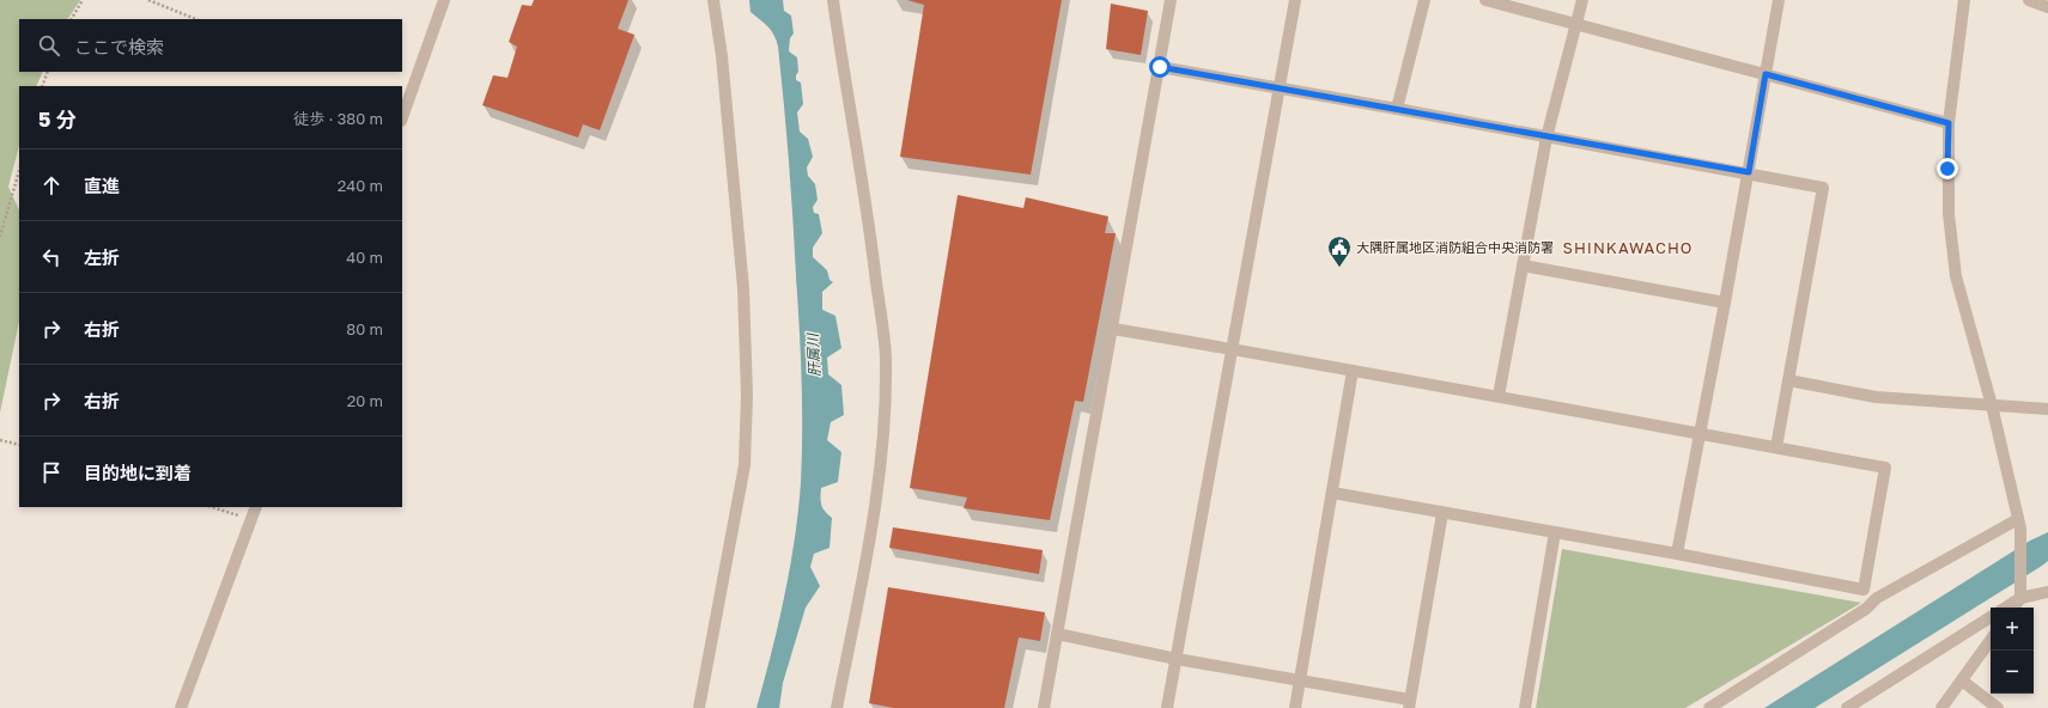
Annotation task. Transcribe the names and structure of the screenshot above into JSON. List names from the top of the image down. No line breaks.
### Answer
{"districts":["SHINKAWACHO"],"water":["肝属川"],"places":{"public building":["大隅肝属地区消防組合中央消防署"]},"page":{"search":"ここで検索","heading":["5 分","徒歩 · 380 m"],"list":[["直進","240 m"],["左折","40 m"],["右折","80 m"],["右折","20 m"],"目的地に到着"],"map_buttons":["+","−"]}}
